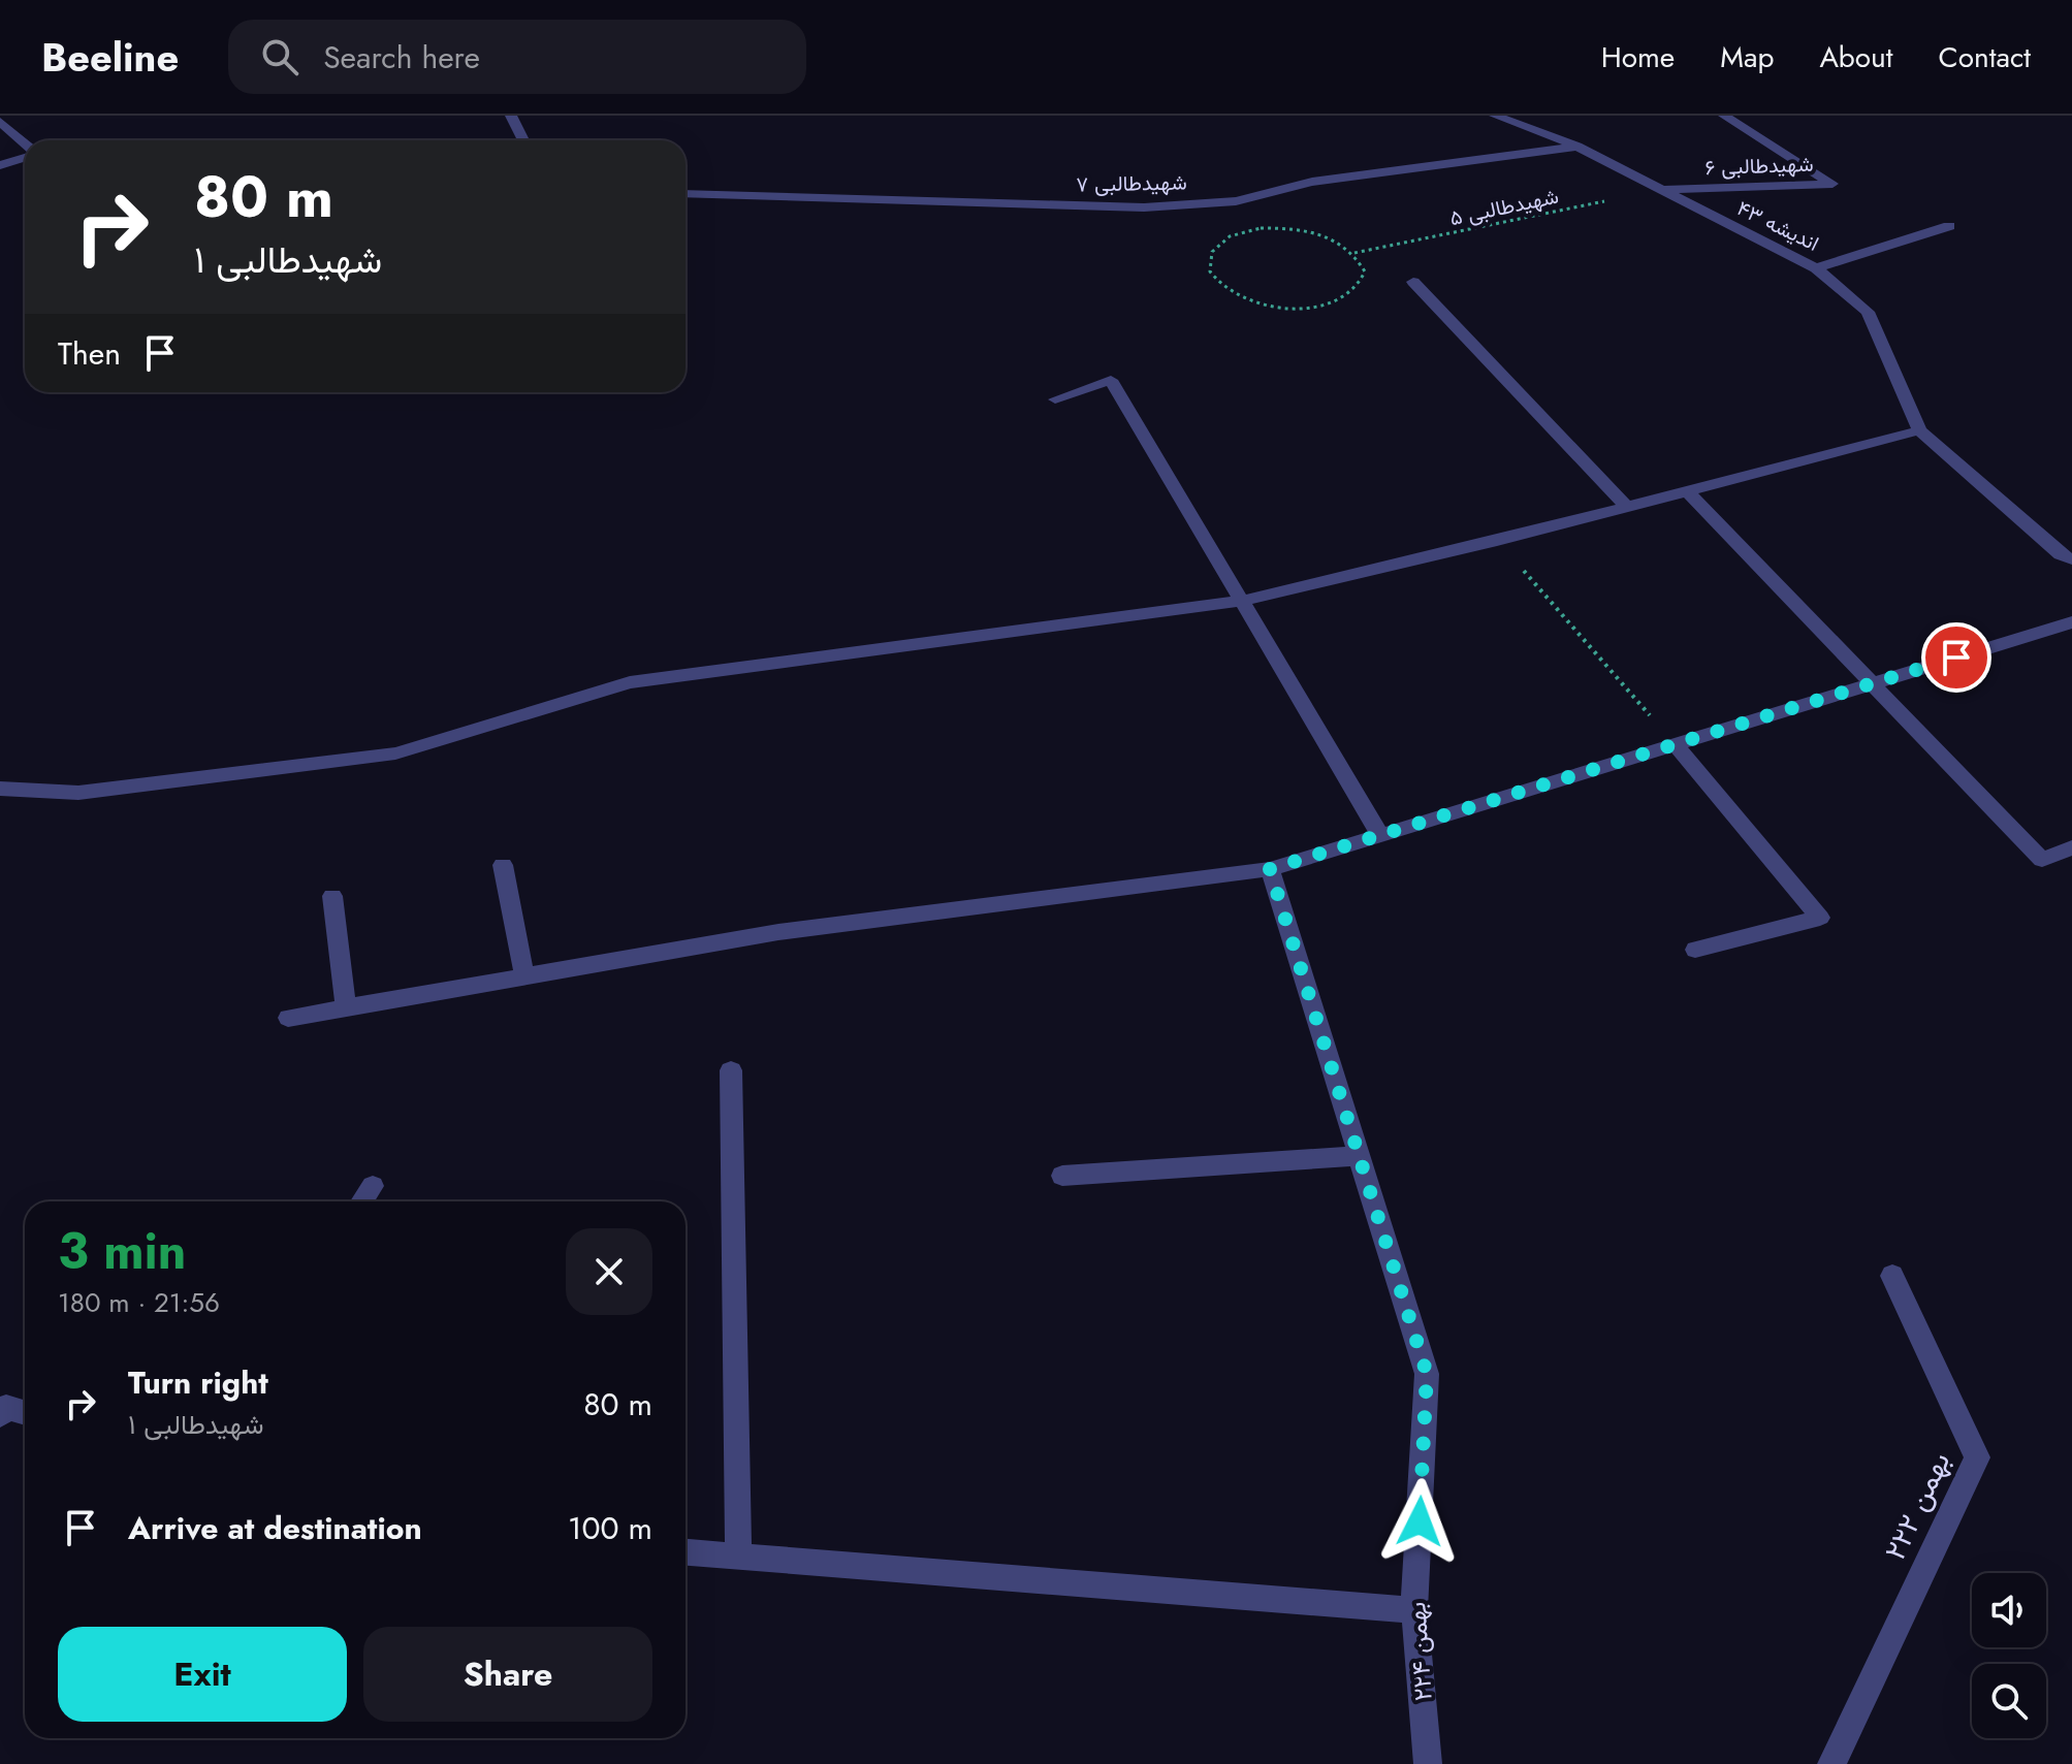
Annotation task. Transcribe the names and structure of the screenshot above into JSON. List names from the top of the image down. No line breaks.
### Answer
{"streets":{"street":["شهیدطالبی ۶","شهیدطالبی ۷","اندیشه ۴۳","۲۲بهمن ۲","۲۲بهمن ۴"],"path":["شهیدطالبی ۵"]},"crossings":[["شهیدطالبی ۶","شهیدطالبی ۵"],["شهیدطالبی ۶","اندیشه ۴۳"],["شهیدطالبی ۷","اندیشه ۴۳"],["شهیدطالبی ۵","اندیشه ۴۳"]],"page":{"header":"Beeline","search":"Search here","nav":["Home","Map","About","Contact"],"turn":["80 m","شهیدطالبی ۱"],"then":"Then","heading":["3 min","180 m · 21:56"],"list":[{"name":"Turn right","note":"شهیدطالبی ۱","value":"80 m"},{"name":"Arrive at destination","value":"100 m"}],"buttons":["Exit","Share"]}}
